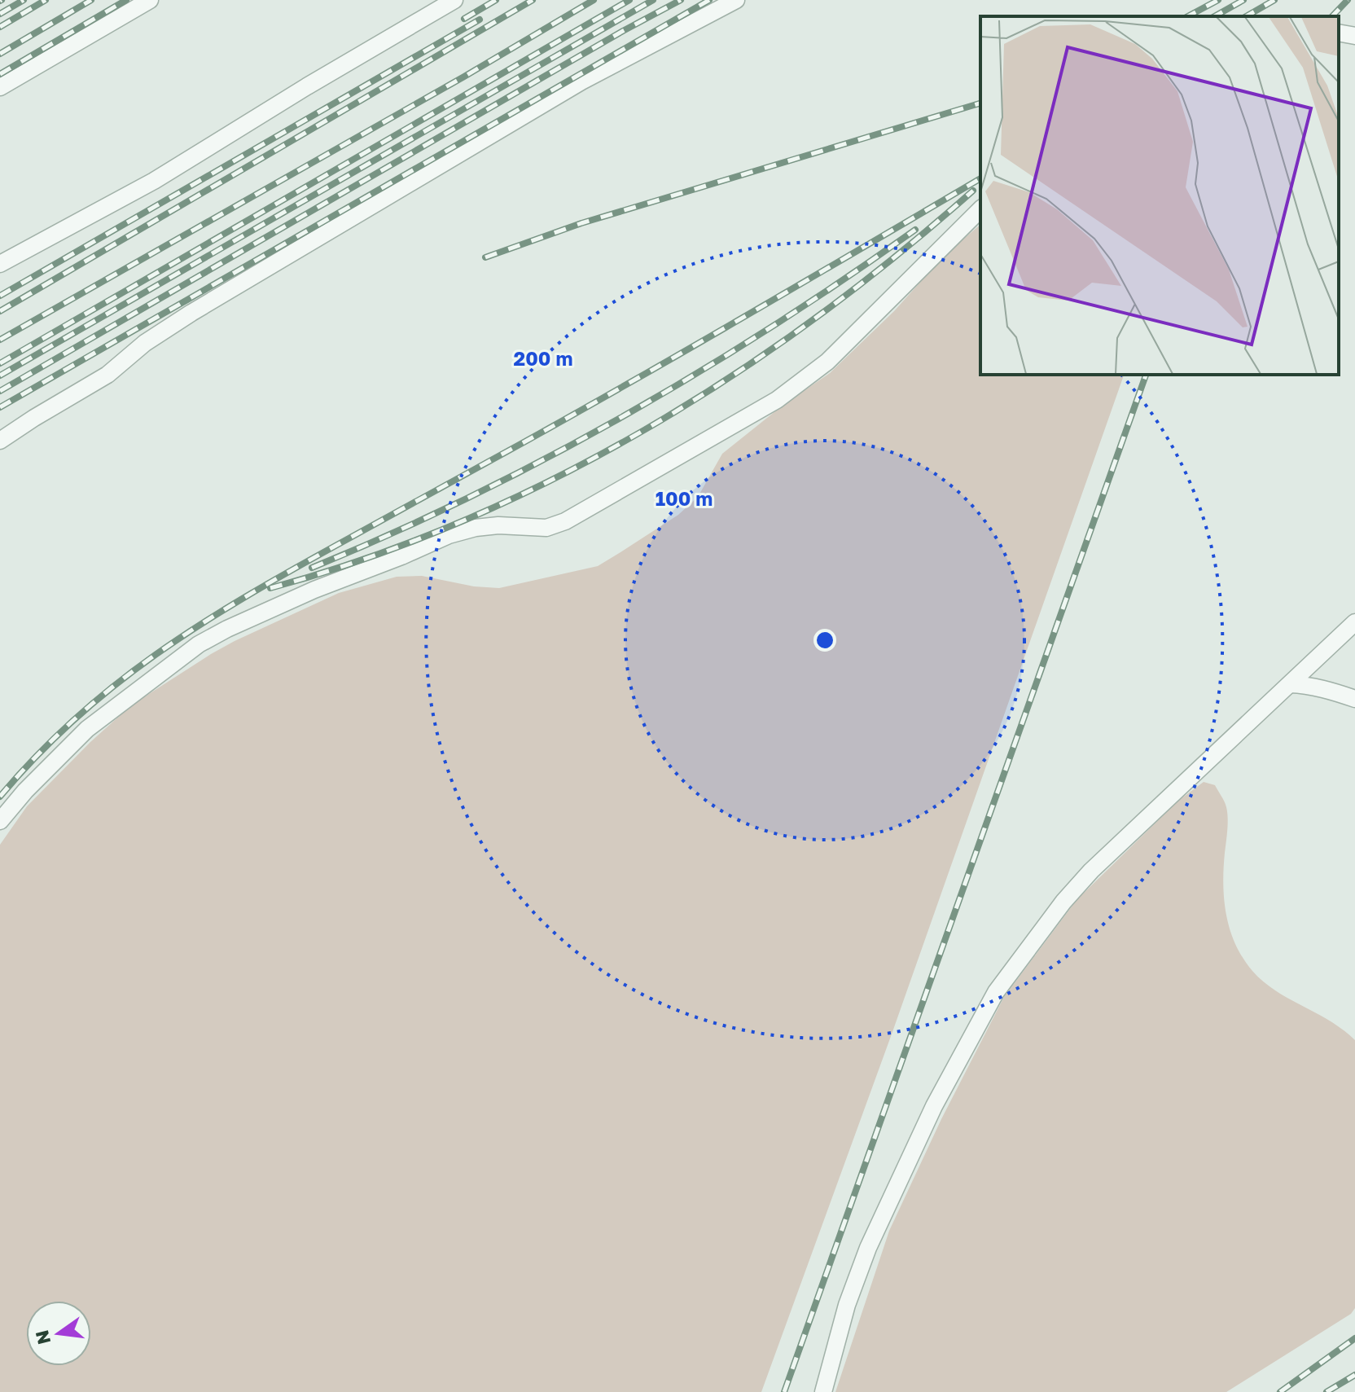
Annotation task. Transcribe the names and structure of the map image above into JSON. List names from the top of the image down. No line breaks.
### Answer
{"north":"left","rings":["200 m","100 m"]}
